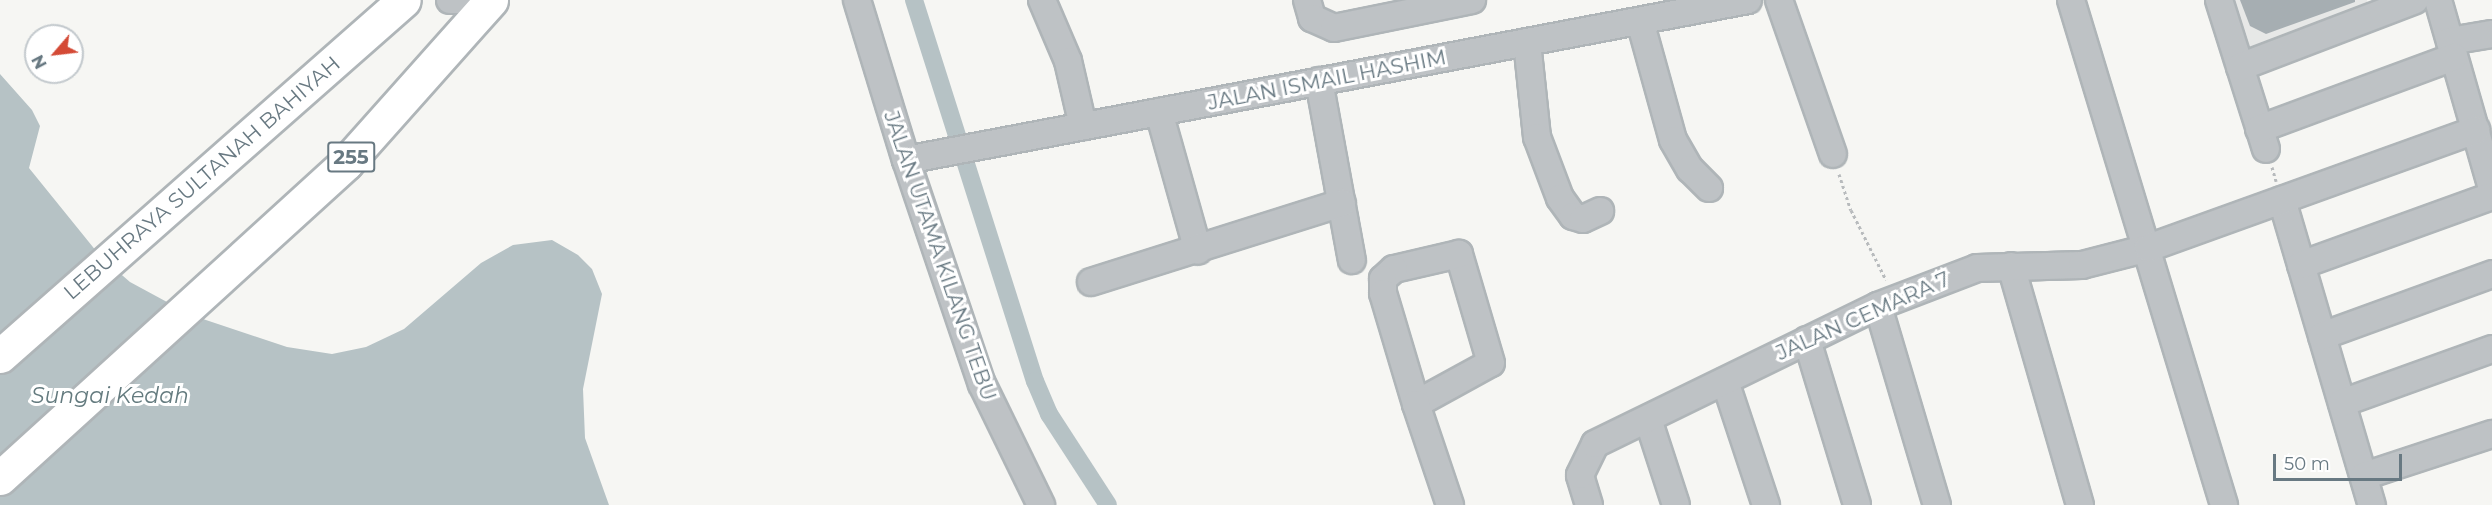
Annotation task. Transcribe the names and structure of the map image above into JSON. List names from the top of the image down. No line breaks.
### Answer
{"streets":{"main road":["255","LEBUHRAYA SULTANAH BAHIYAH"],"street":["JALAN ISMAIL HASHIM","JALAN UTAMA KILANG TEBU","JALAN CEMARA 7"]},"crossings":[["JALAN ISMAIL HASHIM","JALAN UTAMA KILANG TEBU"]],"water":["Sungai Kedah"],"scale_bar":"50 m","north":"bottom left"}
